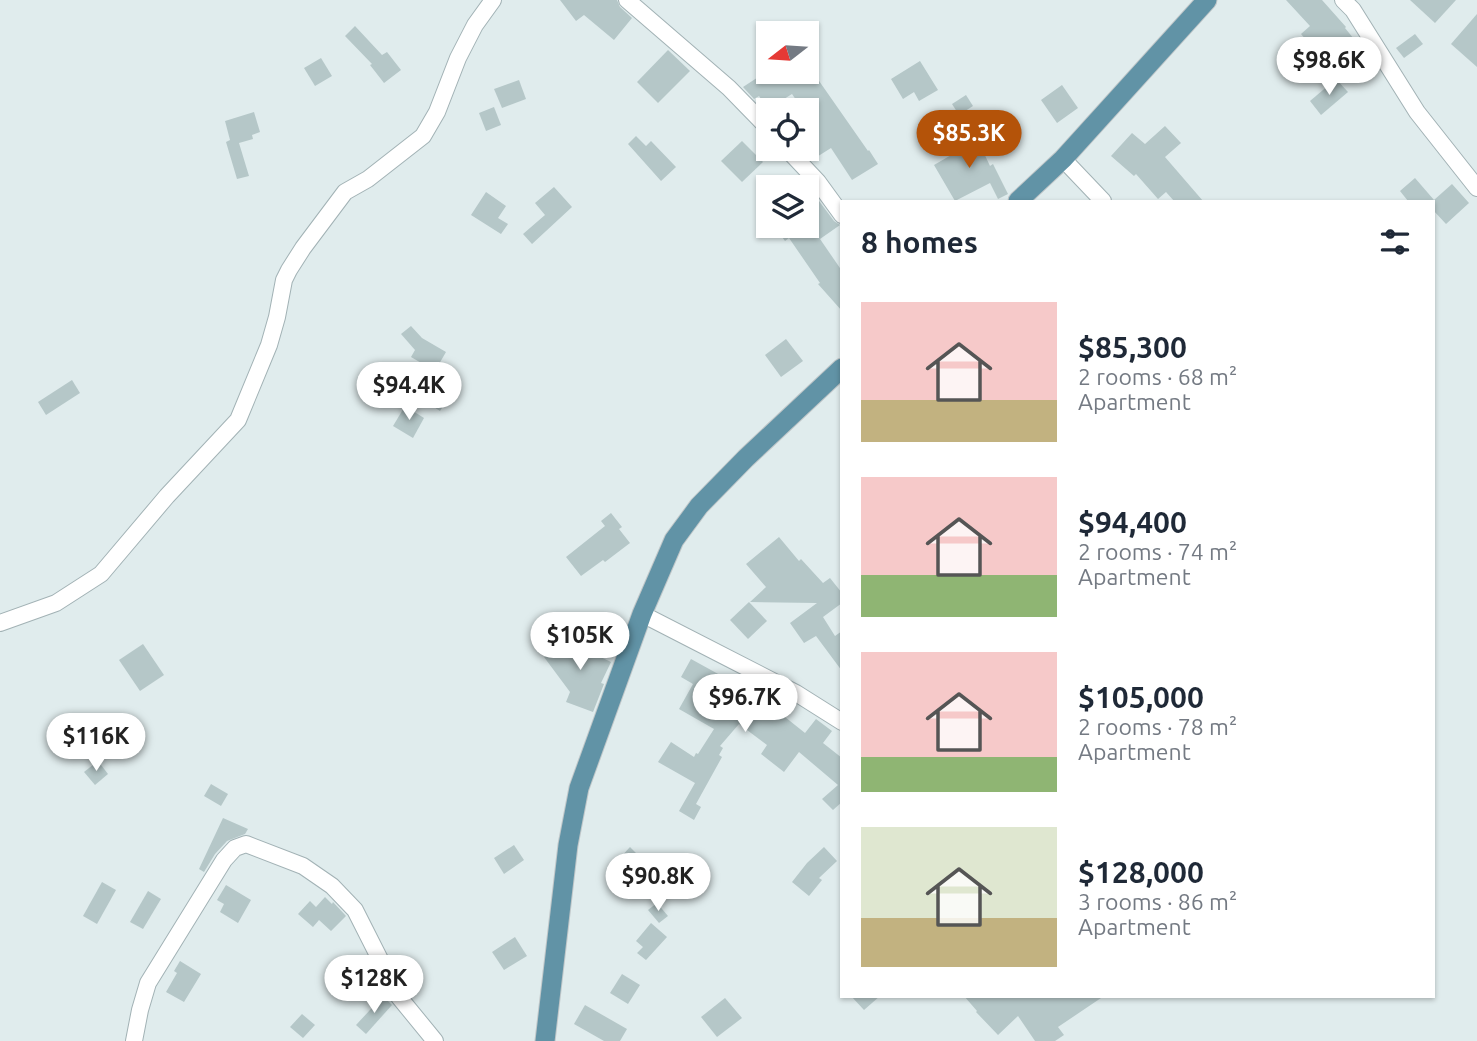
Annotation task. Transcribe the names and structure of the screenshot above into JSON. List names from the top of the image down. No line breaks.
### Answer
{"north":"left","page":{"price":["$98.6K","$85.3K","$94.4K","$105K","$96.7K","$116K","$90.8K","$128K"],"heading":"8 homes","list":[{"name":"$85,300","note":"2 rooms · 68 m² · Apartment"},{"name":"$94,400","note":"2 rooms · 74 m² · Apartment"},{"name":"$105,000","note":"2 rooms · 78 m² · Apartment"},{"name":"$128,000","note":"3 rooms · 86 m² · Apartment"}]}}
